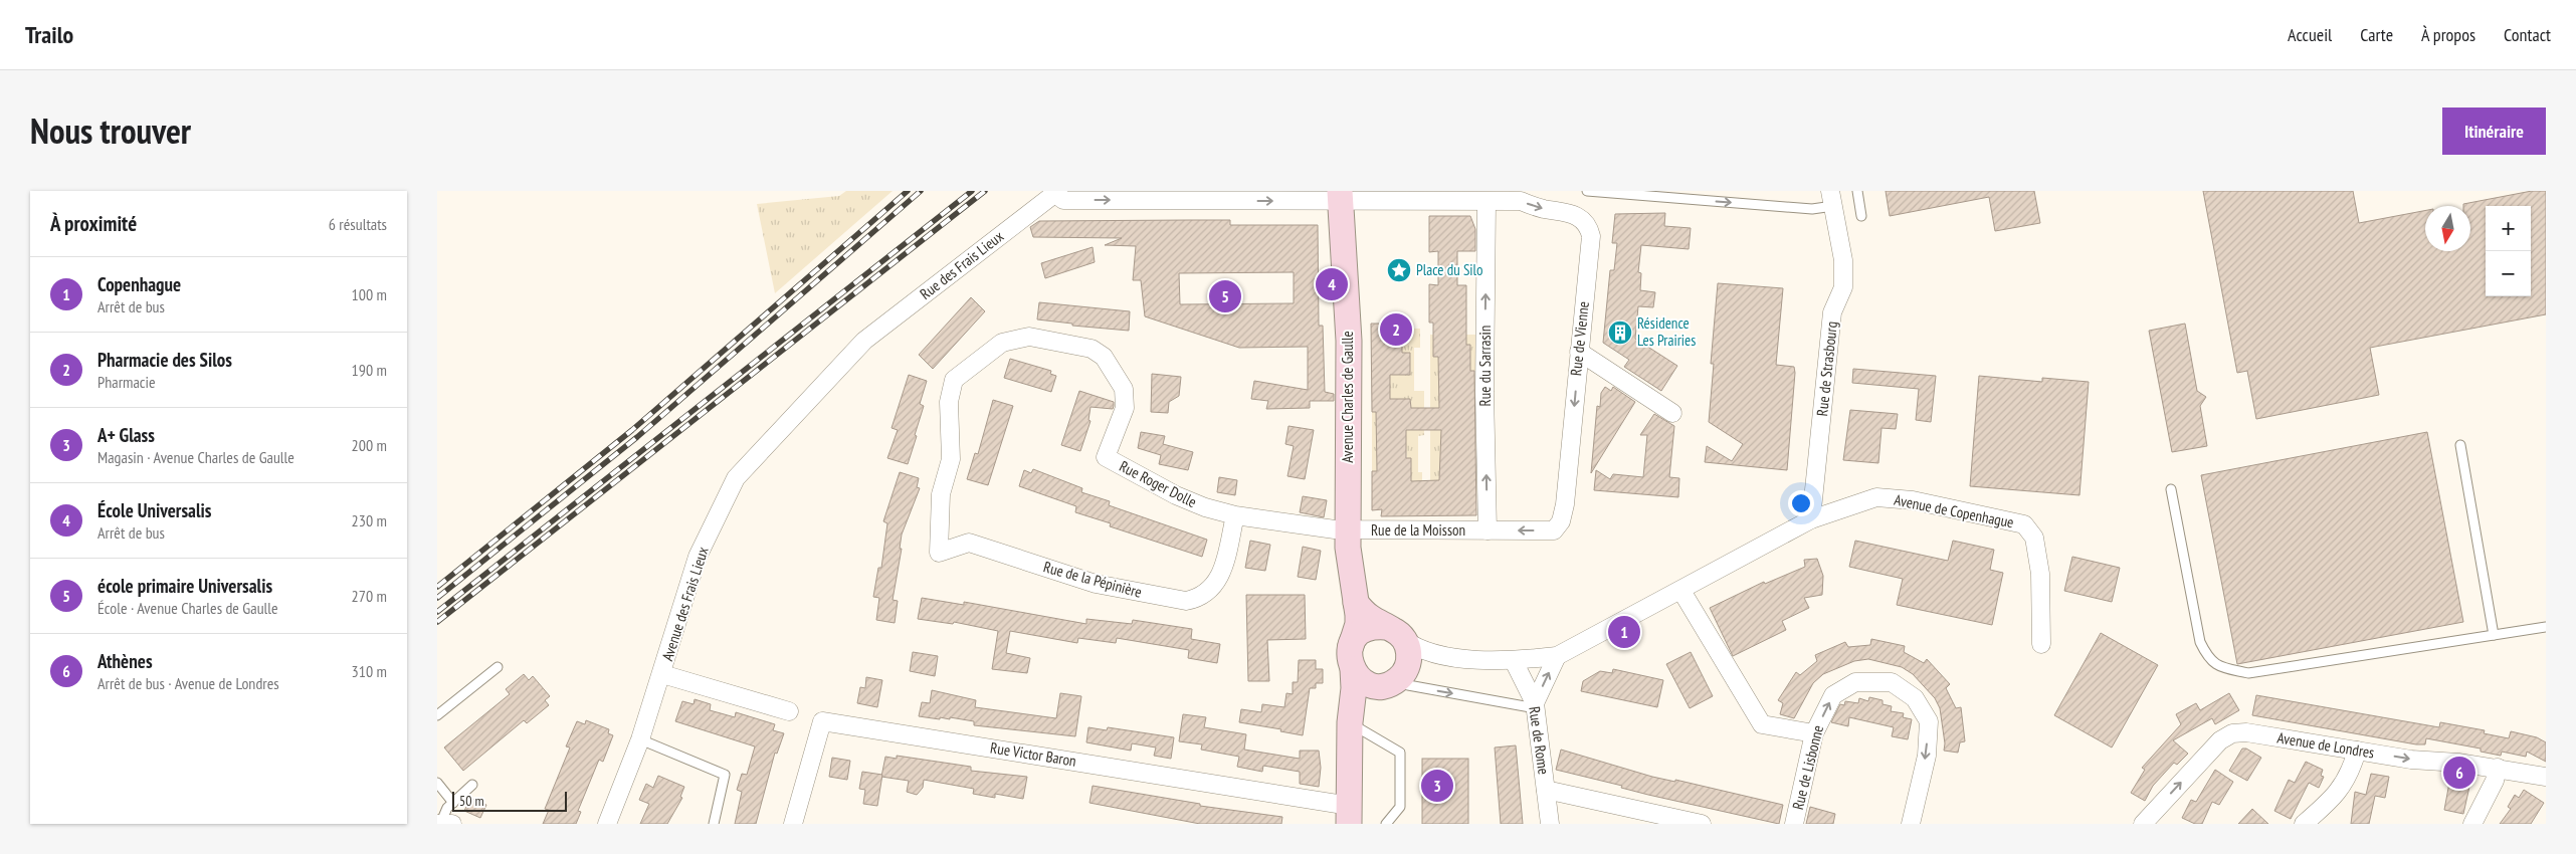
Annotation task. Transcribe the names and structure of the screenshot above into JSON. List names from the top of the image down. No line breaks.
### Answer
{"streets":{"street":["Rue des Frais Lieux","Rue de Vienne","Rue du Sarrasin","Rue de Strasbourg","Avenue Charles de Gaulle","Rue Roger Dolle","Avenue de Copenhague","Rue de la Moisson","Rue de la Pépinière","Avenue des Frais Lieux","Rue de Rome","Avenue de Londres","Rue Victor Baron","Rue de Lisbonne"]},"crossings":[["Rue des Frais Lieux","Rue de Vienne"],["Rue des Frais Lieux","Avenue des Frais Lieux"],["Rue de Vienne","Rue du Sarrasin"],["Rue de Vienne","Avenue Charles de Gaulle"],["Rue de Vienne","Rue de la Moisson"],["Rue du Sarrasin","Rue de la Moisson"],["Rue de Strasbourg","Avenue de Copenhague"],["Avenue Charles de Gaulle","Rue Roger Dolle"],["Avenue Charles de Gaulle","Rue de la Moisson"],["Avenue Charles de Gaulle","Rue Victor Baron"],["Rue Roger Dolle","Rue de la Moisson"],["Rue Roger Dolle","Rue de la Pépinière"],["Avenue de Copenhague","Rue de Rome"]],"one_way":["Rue du Sarrasin","Avenue de Londres"],"places":{"place":["Place du Silo"],"building":["Résidence Les Prairies"]},"scale_bar":"50 m","north":"bottom","page":{"header":"Trailo","nav":["Accueil","Carte","À propos","Contact"],"title":"Nous trouver","buttons":"Itinéraire","heading":["À proximité","6 résultats"],"map_buttons":["+","−"],"list":[{"mark":"1","name":"Copenhague","note":"Arrêt de bus","value":"100 m"},{"mark":"2","name":"Pharmacie des Silos","note":"Pharmacie","value":"190 m"},{"mark":"3","name":"A+ Glass","note":"Magasin · Avenue Charles de Gaulle","value":"200 m"},{"mark":"4","name":"École Universalis","note":"Arrêt de bus","value":"230 m"},{"mark":"5","name":"école primaire Universalis","note":"École · Avenue Charles de Gaulle","value":"270 m"},{"mark":"6","name":"Athènes","note":"Arrêt de bus · Avenue de Londres","value":"310 m"}],"pins":["4","5","2","1","6","3"],"scale":"50 m"}}
